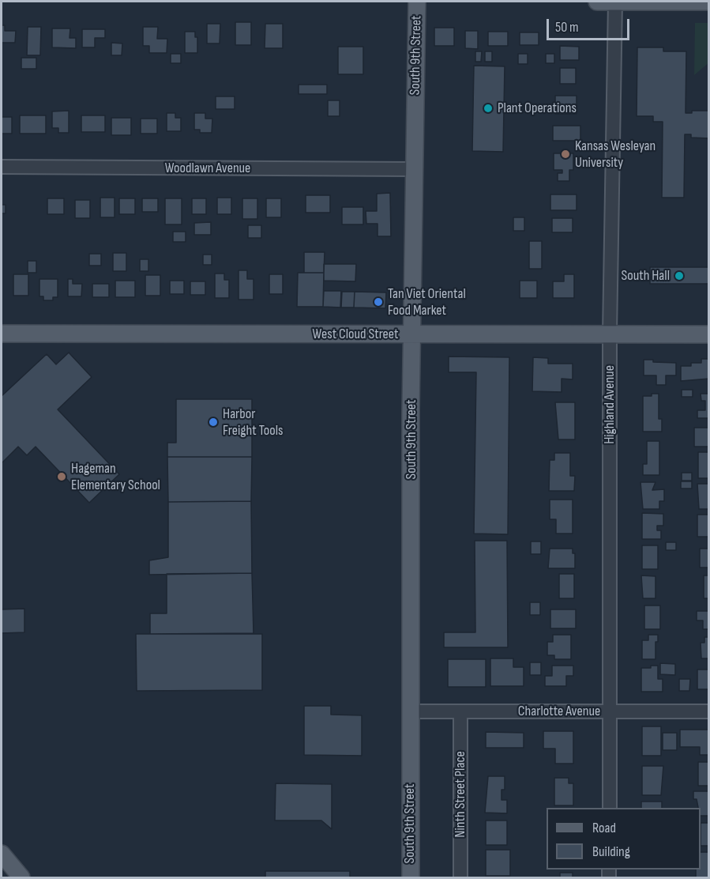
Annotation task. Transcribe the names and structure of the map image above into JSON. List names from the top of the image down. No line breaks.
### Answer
{"streets":{"main road":["South 9th Street","West Cloud Street"],"street":["Woodlawn Avenue","Highland Avenue","Charlotte Avenue","Ninth Street Place"]},"crossings":[["South 9th Street","Woodlawn Avenue"],["South 9th Street","West Cloud Street"],["South 9th Street","Charlotte Avenue"],["West Cloud Street","Highland Avenue"],["Highland Avenue","Charlotte Avenue"],["Charlotte Avenue","Ninth Street Place"]],"places":["Plant Operations","Kansas Wesleyan University","South Hall","Tan Viet Oriental Food Market","Harbor Freight Tools","Hageman Elementary School"],"legend":["Road","Building"],"scale_bar":"50 m"}
